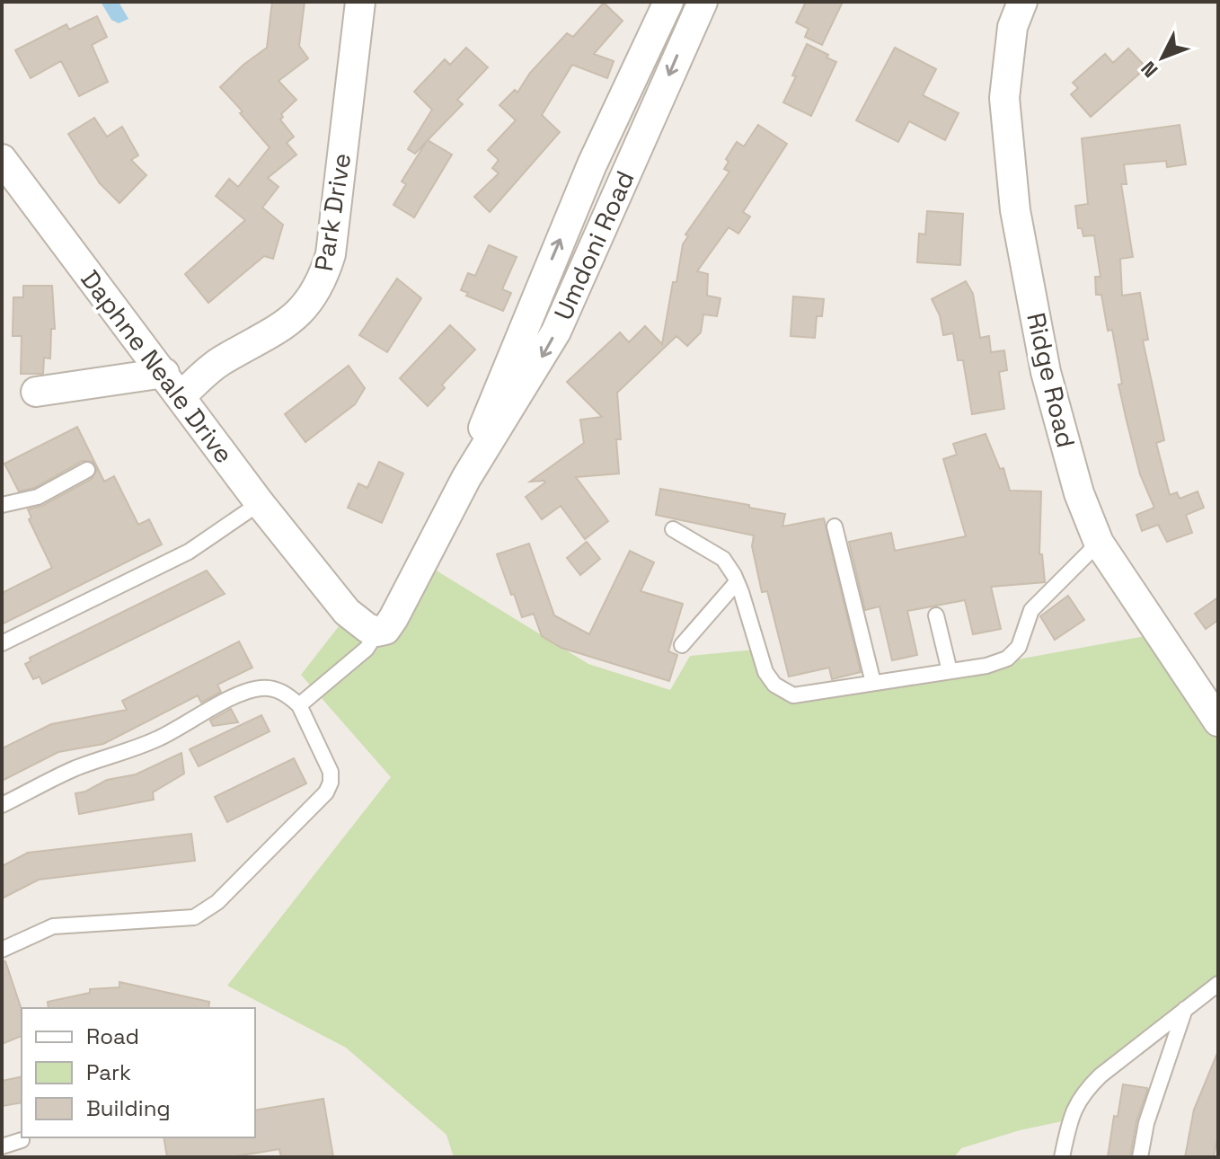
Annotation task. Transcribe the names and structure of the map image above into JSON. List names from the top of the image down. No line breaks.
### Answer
{"streets":{"street":["Park Drive","Umdoni Road","Daphne Neale Drive","Ridge Road"]},"crossings":[["Park Drive","Daphne Neale Drive"],["Umdoni Road","Daphne Neale Drive"]],"legend":["Road","Park","Building"],"north":"bottom left"}
